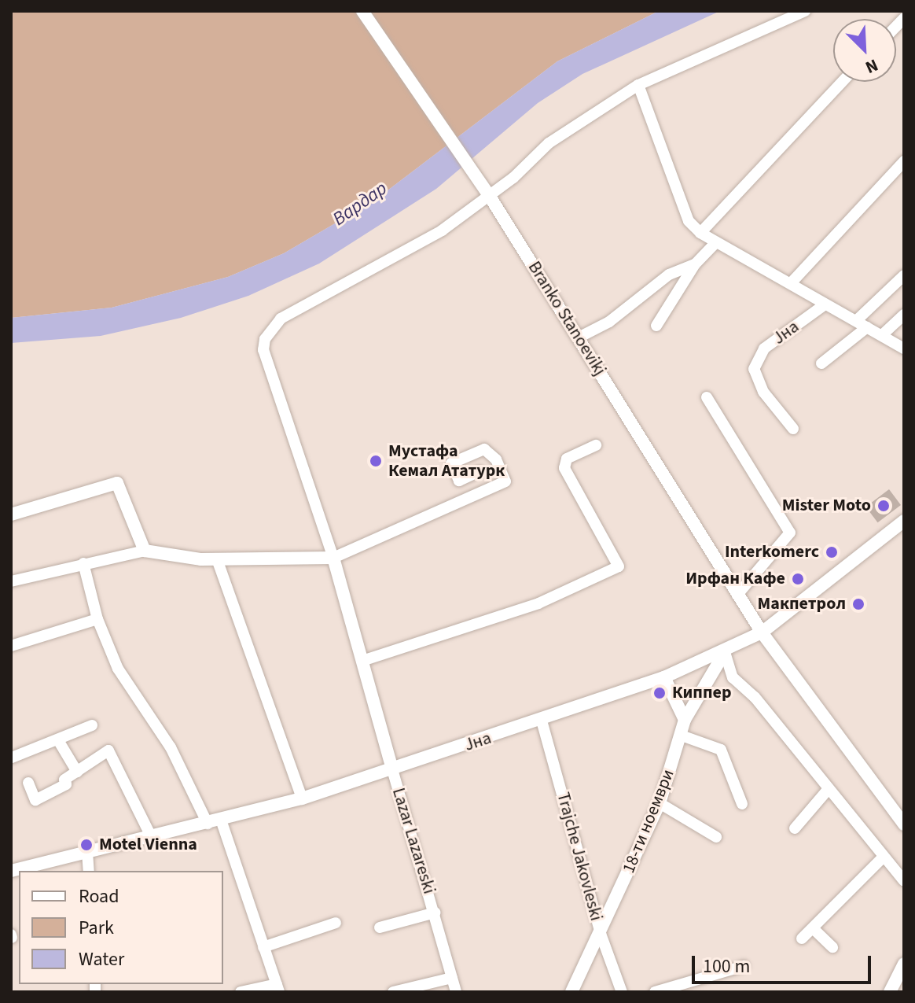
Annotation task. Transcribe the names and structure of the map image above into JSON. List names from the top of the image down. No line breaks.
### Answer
{"streets":{"street":["Branko Stanoevikj","Јна","18-ти ноември","Lazar Lazareski","Trajche Jakovleski"]},"crossings":[["Branko Stanoevikj","Јна"],["Јна","18-ти ноември"],["Јна","Lazar Lazareski"],["Јна","Trajche Jakovleski"],["18-ти ноември","Trajche Jakovleski"]],"water":["Вардар"],"places":["Мустафа Кемал Ататурк","Mister Moto","Interkomerc","Ирфан Кафе","Макпетрол","Киппер","Motel Vienna"],"legend":["Road","Park","Water"],"scale_bar":"100 m","north":"bottom right"}
